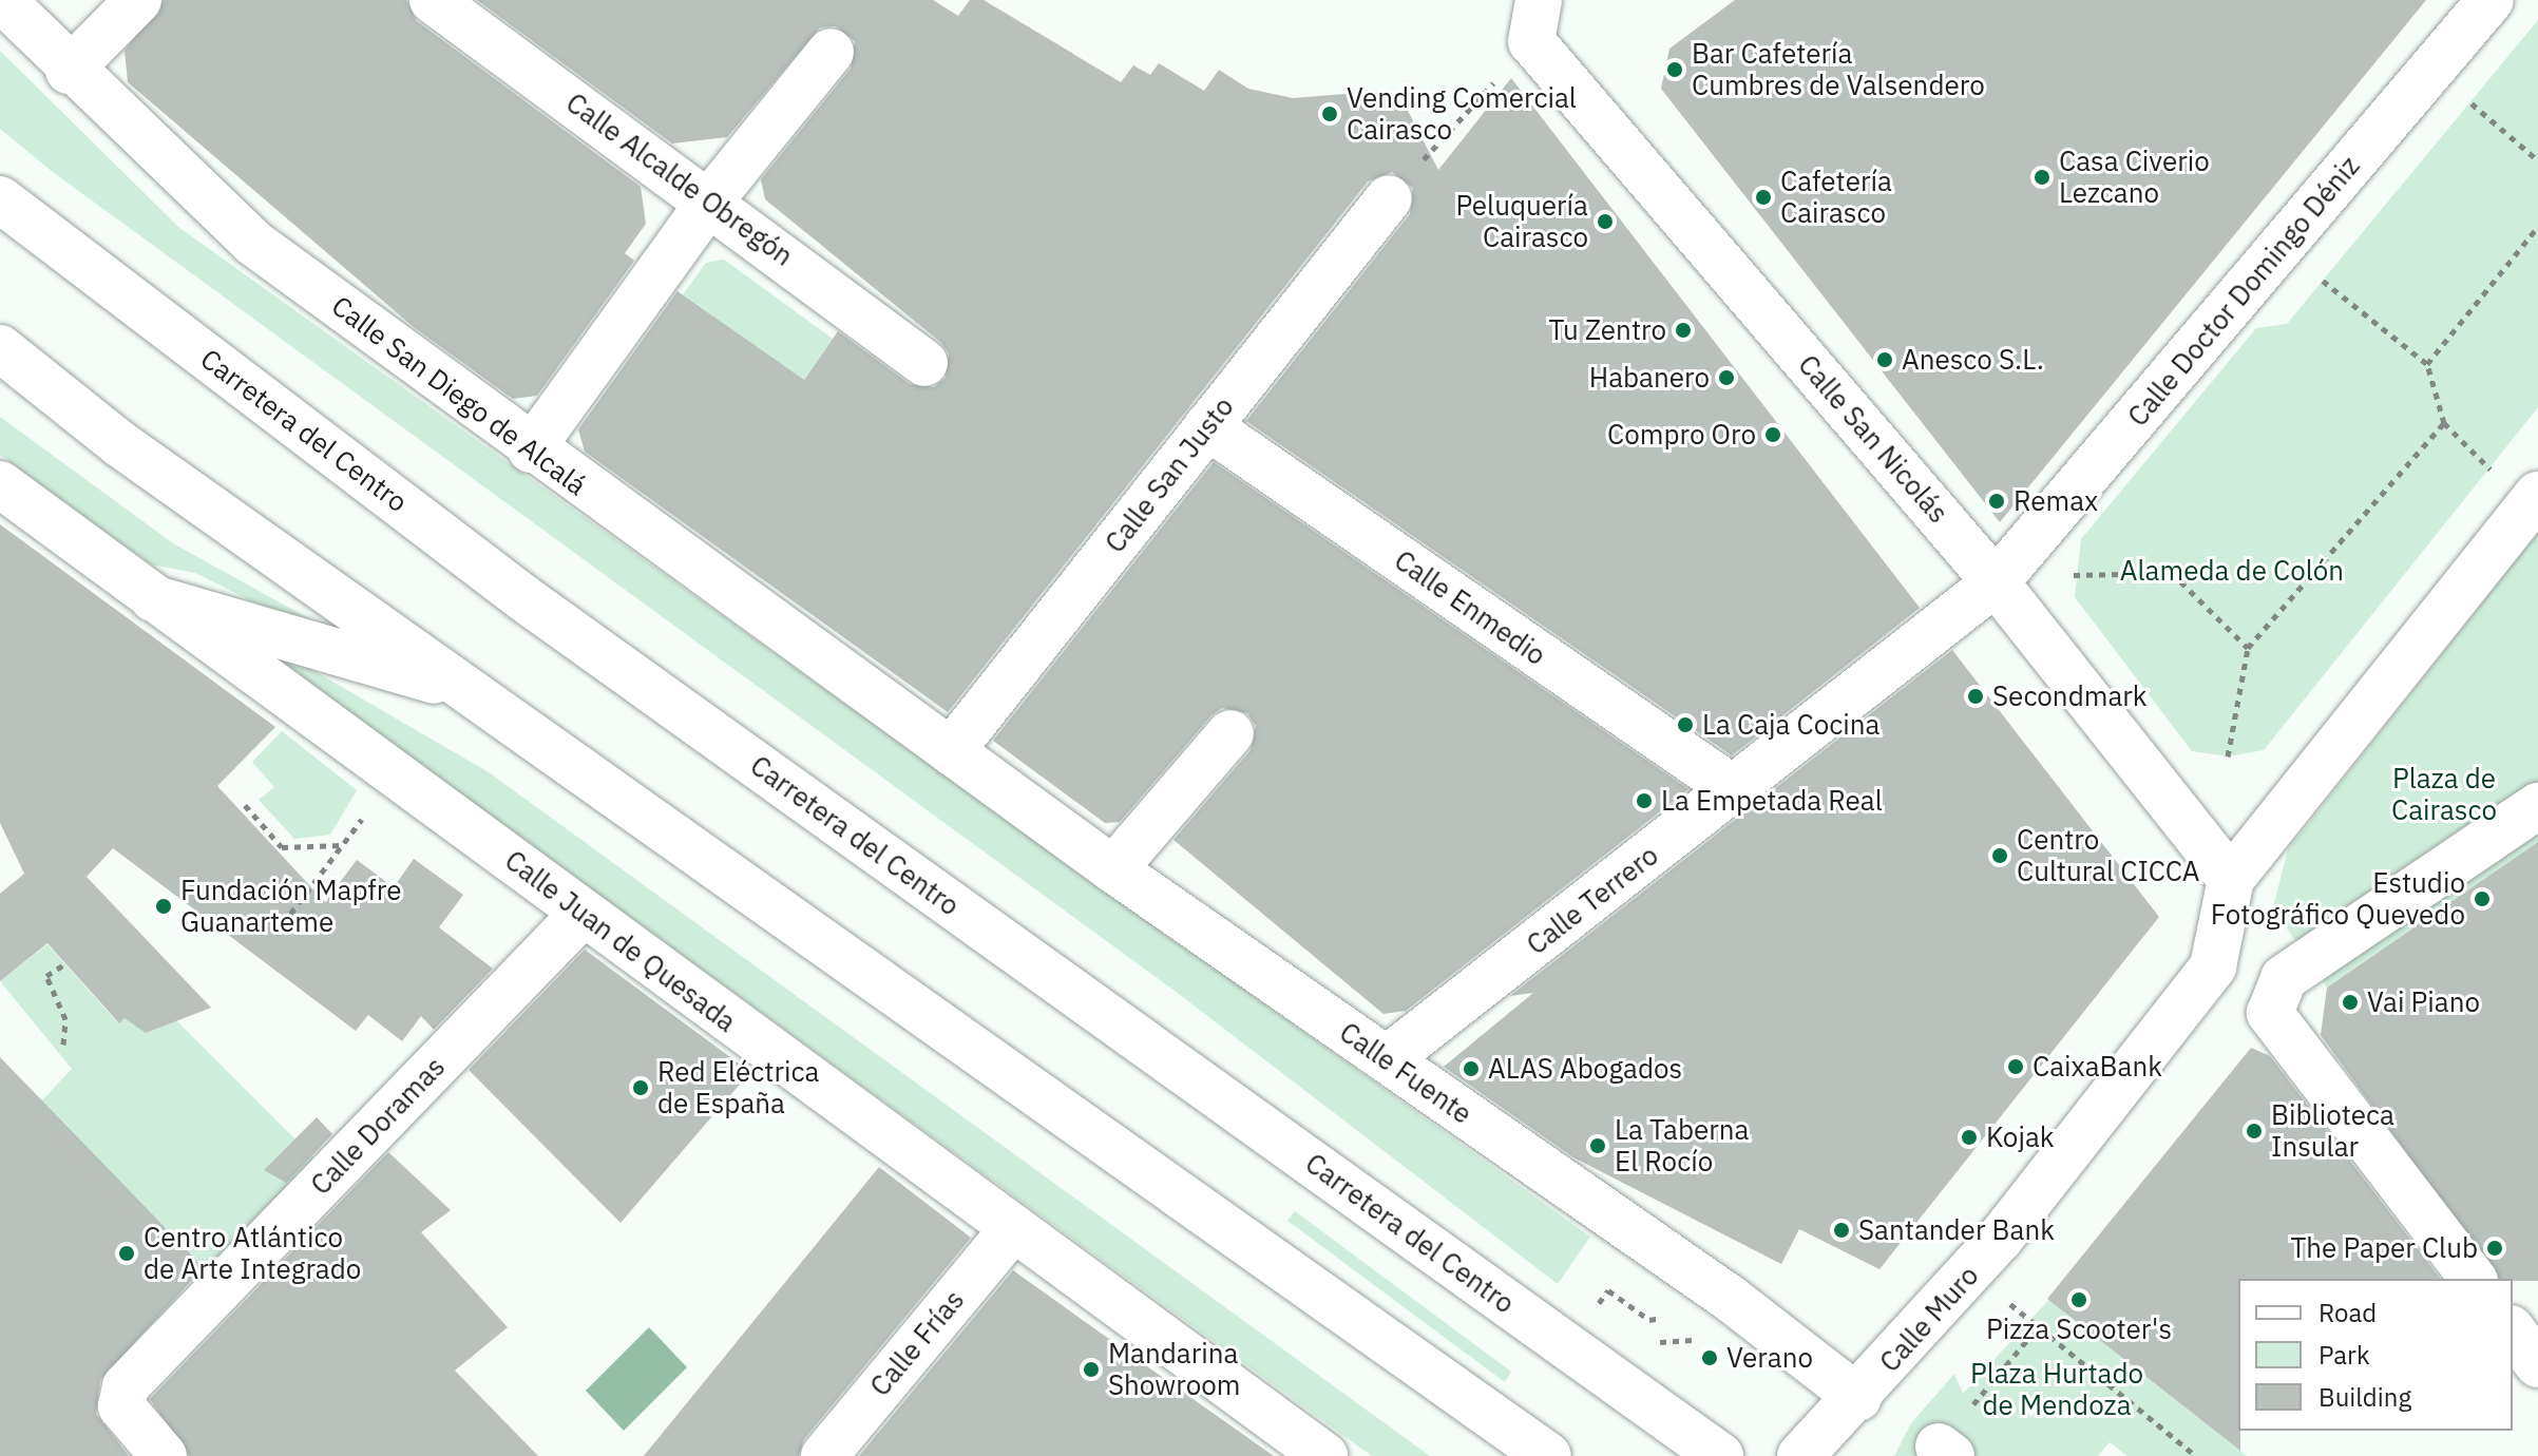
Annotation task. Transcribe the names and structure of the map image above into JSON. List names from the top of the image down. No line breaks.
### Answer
{"streets":{"street":["Calle Alcalde Obregón","Calle Doctor Domingo Déniz","Calle San Diego de Alcalá","Carretera del Centro","Calle San Nicolás","Calle San Justo","Calle Enmedio","Calle Terrero","Calle Juan de Quesada","Calle Fuente","Calle Doramas","Calle Muro","Calle Frías"]},"crossings":[["Calle Doctor Domingo Déniz","Calle San Nicolás"],["Calle Doctor Domingo Déniz","Calle Terrero"],["Calle San Diego de Alcalá","Calle San Justo"],["Calle San Diego de Alcalá","Calle Fuente"],["Calle San Nicolás","Calle Terrero"],["Calle San Nicolás","Calle Muro"],["Calle San Justo","Calle Enmedio"],["Calle San Justo","Calle Fuente"],["Calle Enmedio","Calle Terrero"],["Calle Terrero","Calle Fuente"],["Calle Juan de Quesada","Calle Doramas"],["Calle Juan de Quesada","Calle Frías"],["Calle Fuente","Calle Muro"]],"parks":["Alameda de Colón","Plaza de Cairasco","Plaza Hurtado de Mendoza"],"places":["Bar Cafetería Cumbres de Valsendero","Vending Comercial Cairasco","Casa Civerio Lezcano","Cafetería Cairasco","Peluquería Cairasco","Tu Zentro","Anesco S.L.","Habanero","Compro Oro","Remax","Secondmark","La Caja Cocina","La Empetada Real","Centro Cultural CICCA","Estudio Fotográfico Quevedo","Fundación Mapfre Guanarteme","Vai Piano","CaixaBank","ALAS Abogados","Red Eléctrica de España","Biblioteca Insular","Kojak","La Taberna El Rocío","Santander Bank","The Paper Club","Centro Atlántico de Arte Integrado","Pizza Scooter's","Verano","Mandarina Showroom"],"legend":["Road","Park","Building"]}
